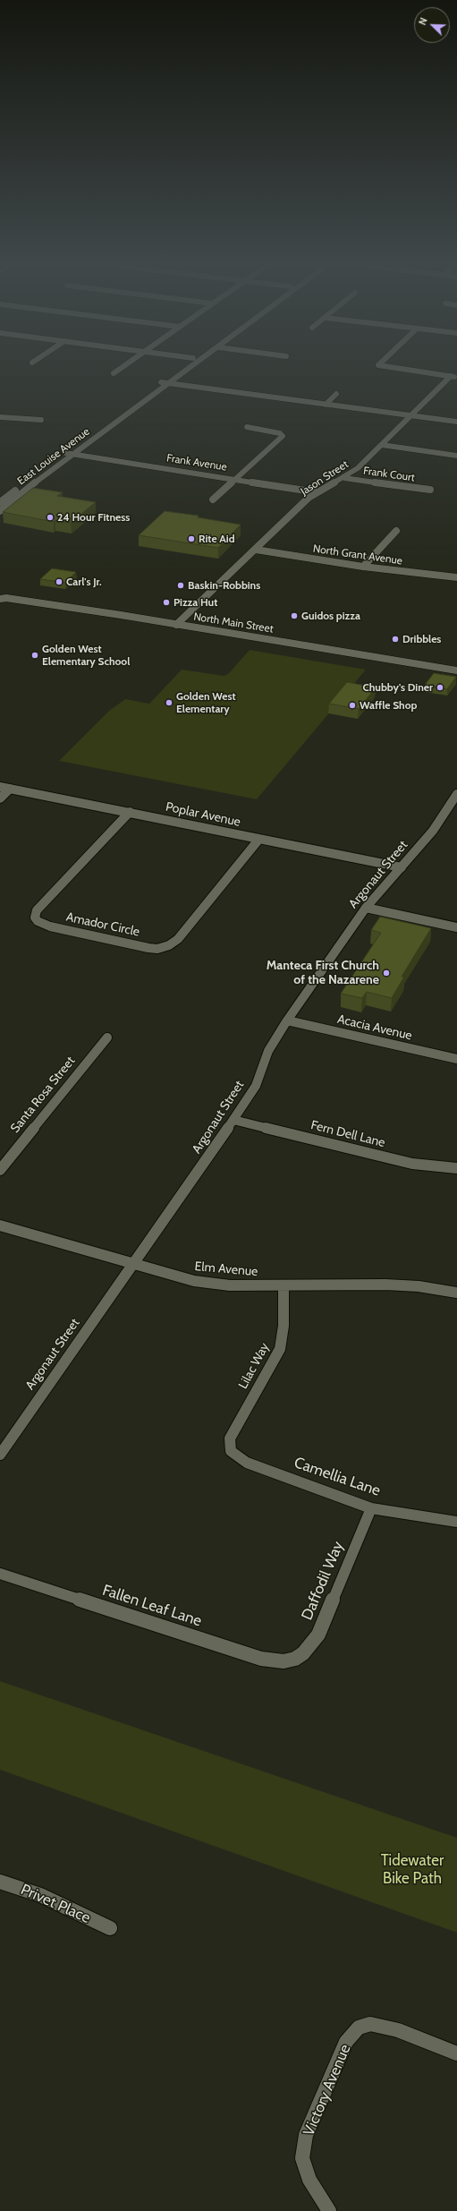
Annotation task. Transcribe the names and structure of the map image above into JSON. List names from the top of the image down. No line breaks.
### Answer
{"streets":{"street":["East Louise Avenue","Frank Avenue","Frank Court","Jason Street","North Grant Avenue","North Main Street","Poplar Avenue","Argonaut Street","Amador Circle","Acacia Avenue","Santa Rosa Street","Fern Dell Lane","Elm Avenue","Lilac Way","Camellia Lane","Daffodil Way","Fallen Leaf Lane","Privet Place","Victory Avenue"]},"crossings":[["East Louise Avenue","Frank Avenue"],["Frank Avenue","Jason Street"],["Frank Court","Jason Street"],["Jason Street","North Grant Avenue"],["Jason Street","North Main Street"],["Poplar Avenue","Argonaut Street"],["Poplar Avenue","Amador Circle"],["Argonaut Street","Acacia Avenue"],["Argonaut Street","Fern Dell Lane"],["Argonaut Street","Elm Avenue"],["Elm Avenue","Lilac Way"],["Lilac Way","Camellia Lane"],["Camellia Lane","Daffodil Way"],["Daffodil Way","Fallen Leaf Lane"]],"parks":["Tidewater Bike Path"],"places":["24 Hour Fitness","Rite Aid","Carl's Jr.","Baskin-Robbins","Pizza Hut","Guidos pizza","Dribbles","Golden West Elementary School","Chubby's Diner","Golden West Elementary","Waffle Shop","Manteca First Church of the Nazarene"],"north":"top left"}
